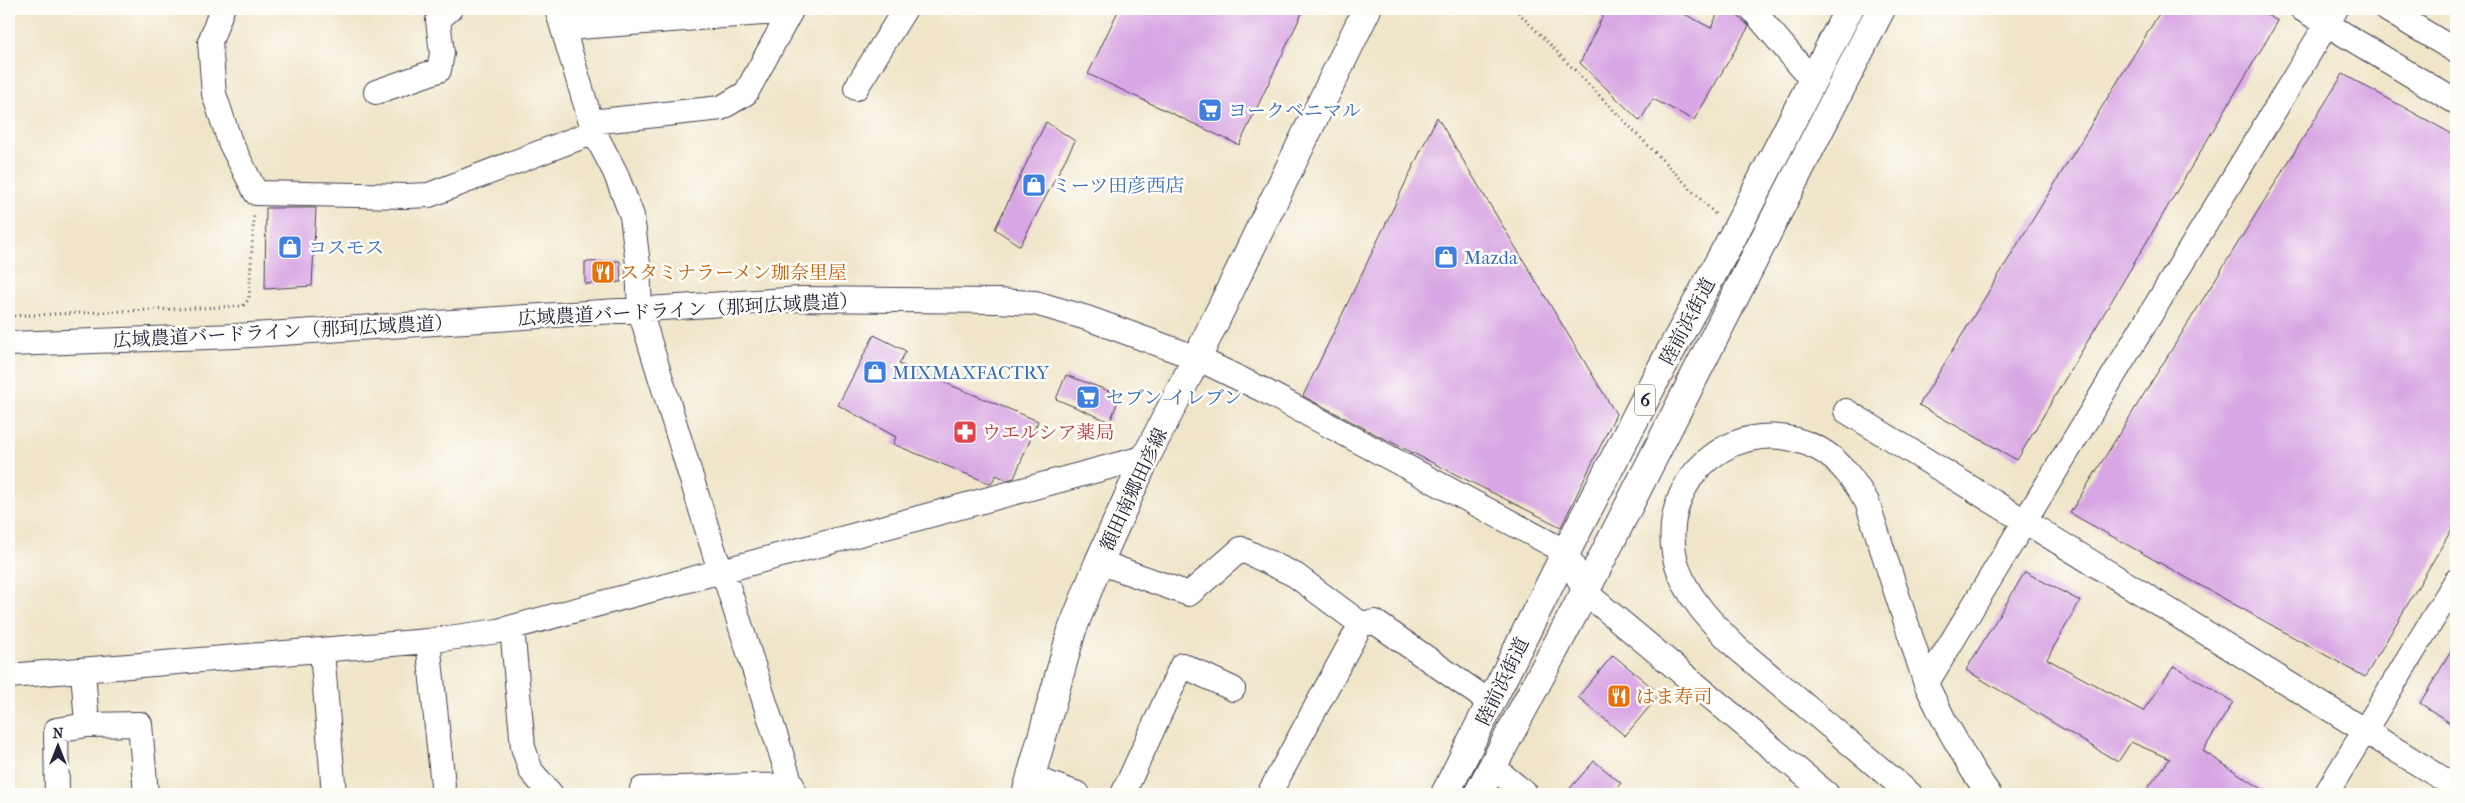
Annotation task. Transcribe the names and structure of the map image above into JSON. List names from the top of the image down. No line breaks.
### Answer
{"streets":{"main road":["陸前浜街道","6","額田南郷田彦線"],"street":["広域農道バードライン（那珂広域農道）"]},"crossings":[["広域農道バードライン（那珂広域農道）","陸前浜街道"],["広域農道バードライン（那珂広域農道）","額田南郷田彦線"]],"places":{"supermarket":["ヨークベニマル","セブン-イレブン"],"shop":["ミーツ田彦西店","コスモス","Mazda","MIXMAXFACTRY"],"restaurant":["スタミナラーメン珈奈里屋","はま寿司"],"pharmacy":["ウエルシア薬局"]},"north":"top"}
